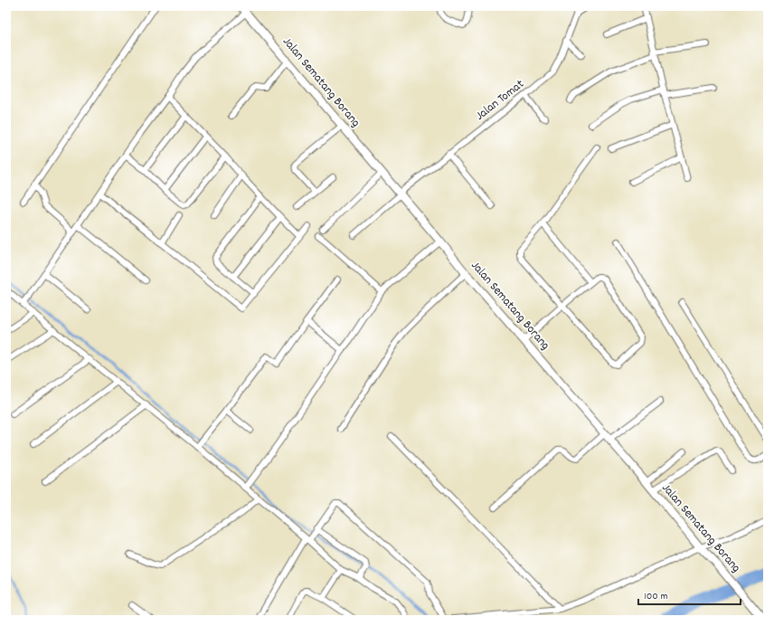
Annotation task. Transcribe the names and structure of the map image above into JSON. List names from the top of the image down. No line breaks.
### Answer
{"streets":{"street":["Jalan Sematang Borang","Jalan Tomat"]},"crossings":[["Jalan Sematang Borang","Jalan Tomat"]],"scale_bar":"100 m"}
